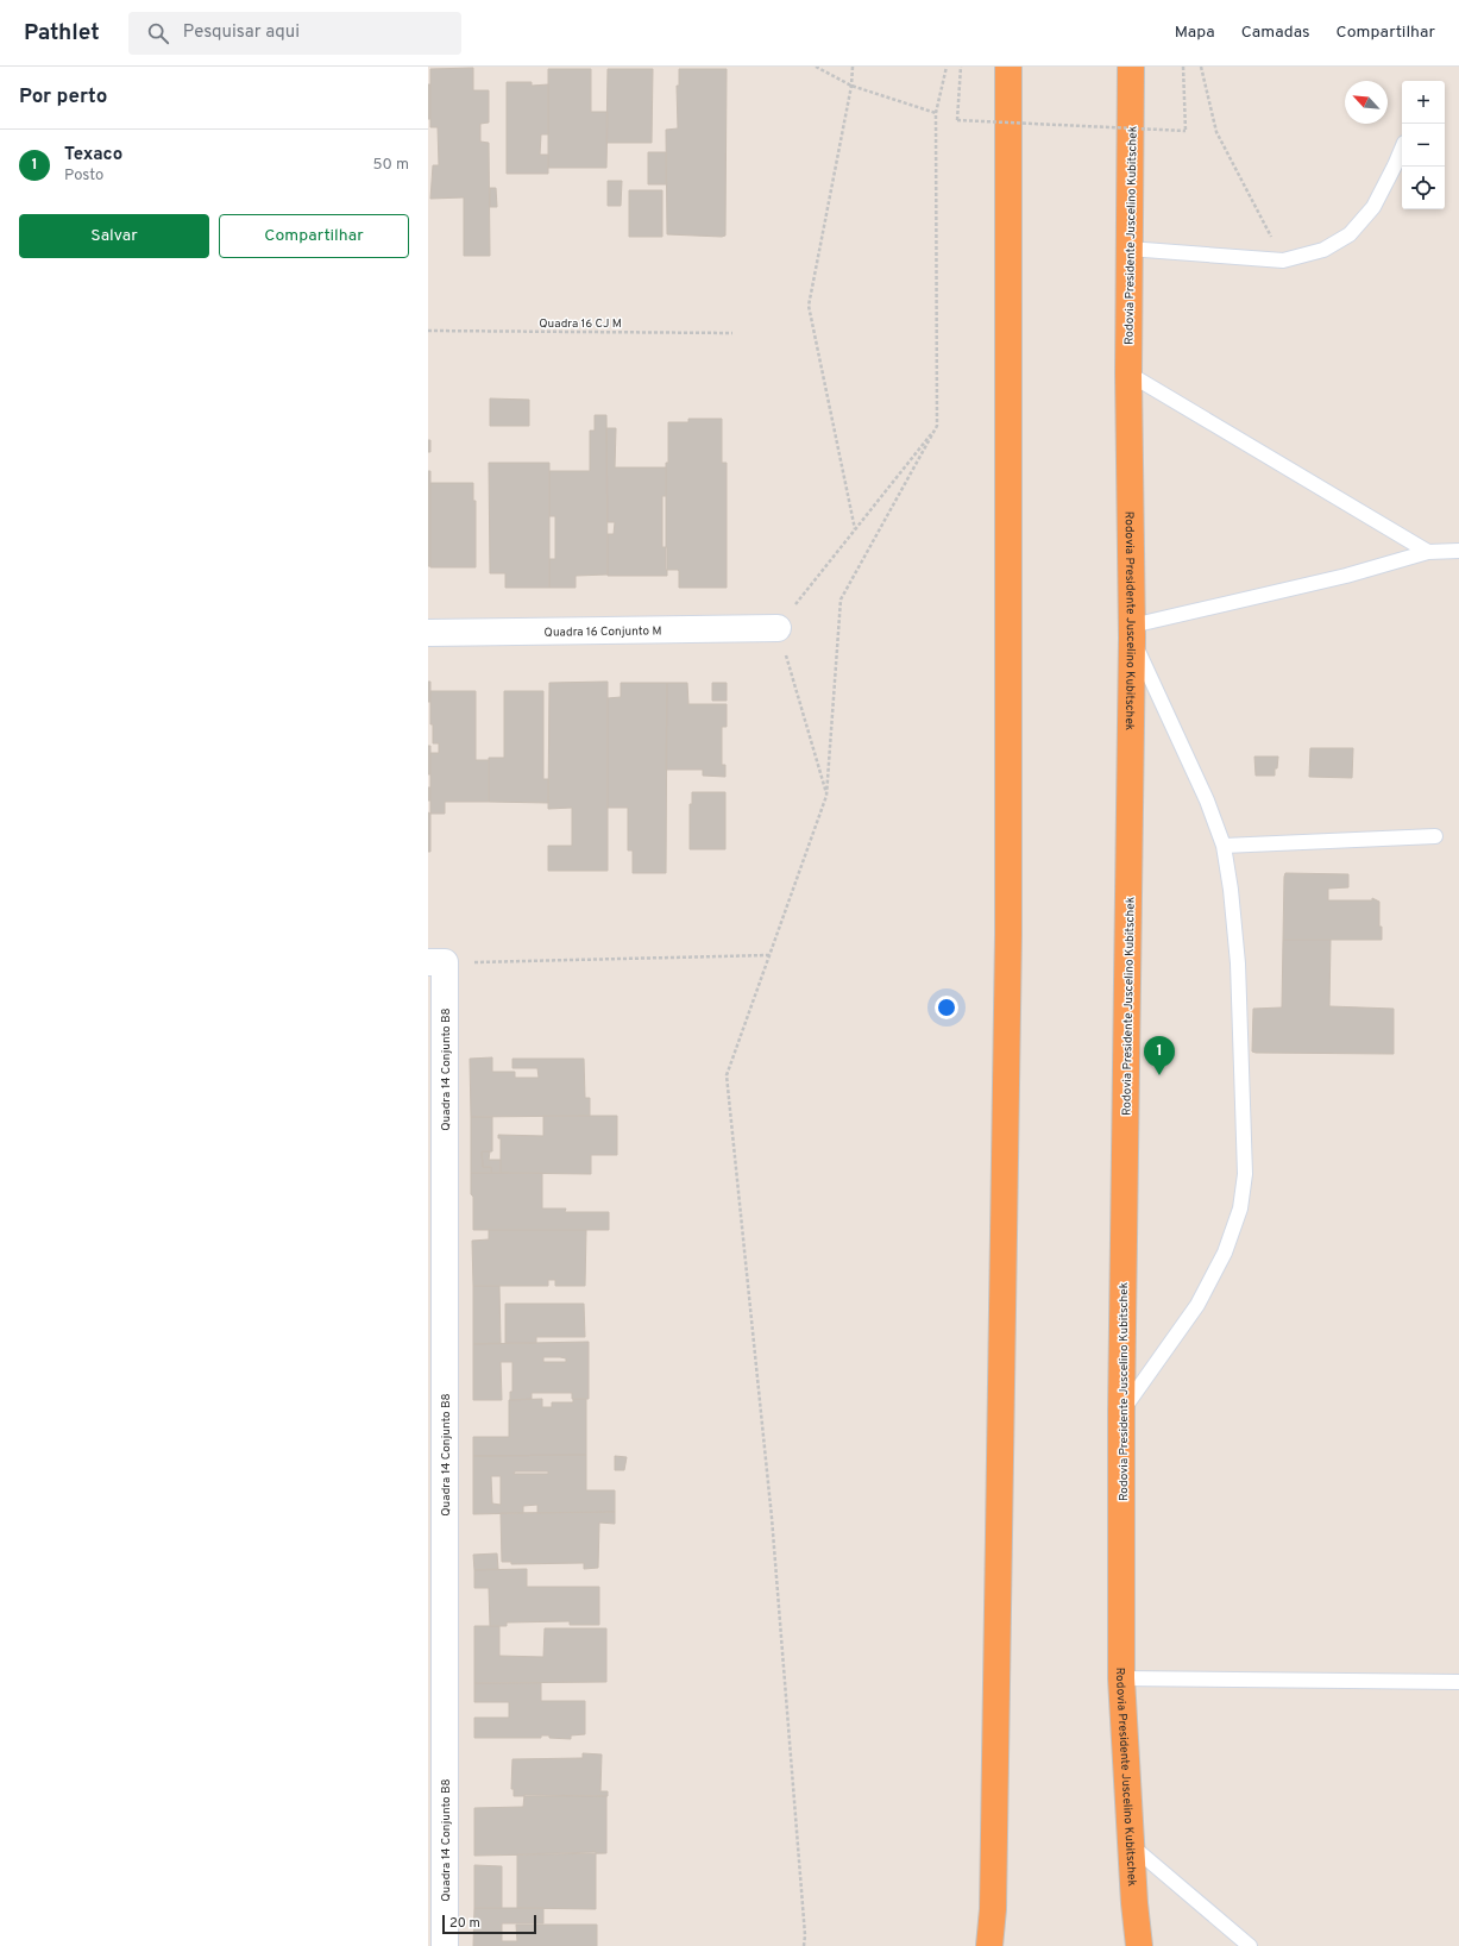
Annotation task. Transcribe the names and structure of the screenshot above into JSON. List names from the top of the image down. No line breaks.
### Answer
{"streets":{"highway":["Rodovia Presidente Juscelino Kubitschek"],"street":["Quadra 16 Conjunto M","Quadra 14 Conjunto B8"],"path":["Quadra 16 CJ M"]},"scale_bar":"20 m","north":"top left","page":{"header":"Pathlet","search":"Pesquisar aqui","nav":["Mapa","Camadas","Compartilhar"],"heading":"Por perto","map_buttons":["+","−"],"list":[{"mark":"1","name":"Texaco","note":"Posto","value":"50 m"}],"buttons":["Salvar","Compartilhar"],"pins":"1","scale":"20 m"}}
